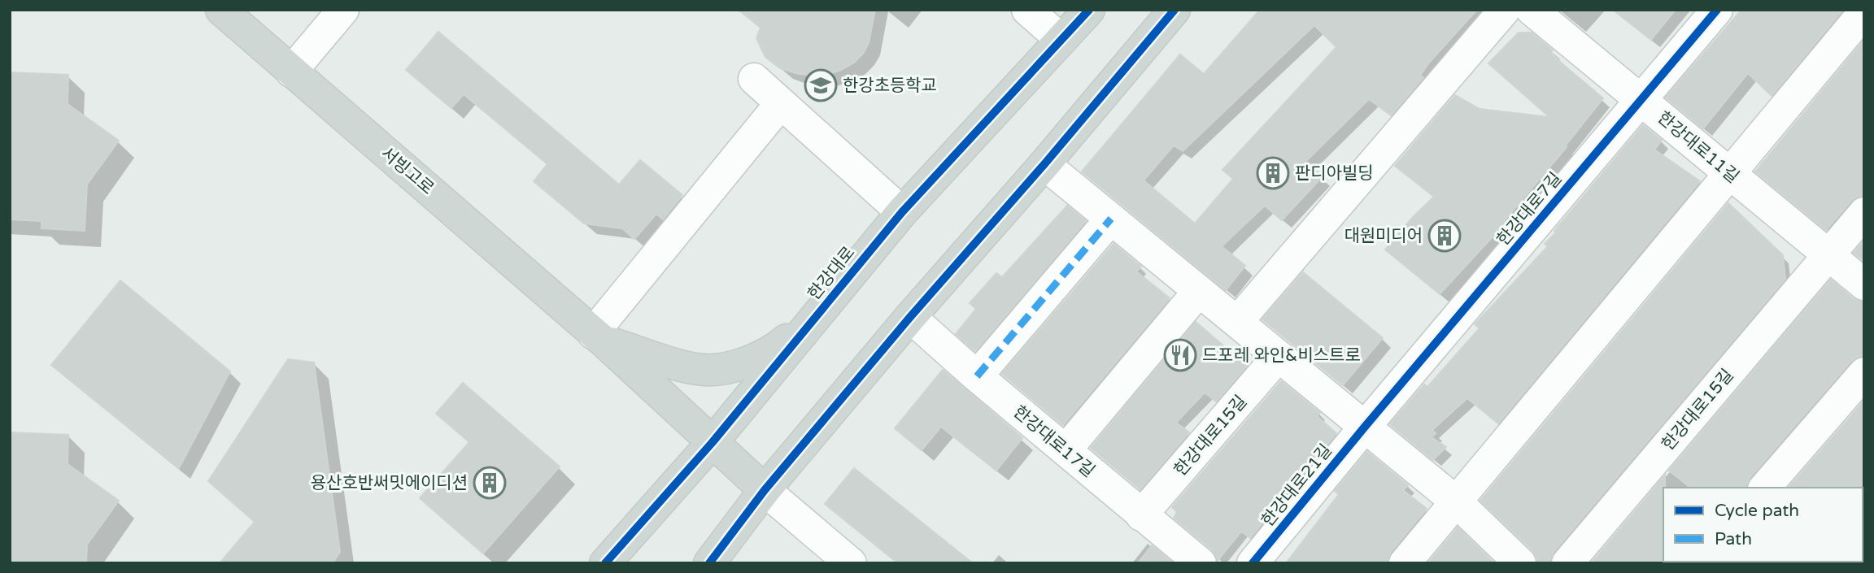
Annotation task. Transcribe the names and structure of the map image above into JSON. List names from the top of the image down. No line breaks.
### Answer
{"streets":{"main road":["서빙고로","한강대로"],"street":["한강대로11길","한강대로7길","한강대로15길","한강대로17길","한강대로21길"]},"crossings":[["한강대로11길","한강대로7길"],["한강대로11길","한강대로15길"],["서빙고로","한강대로"],["한강대로7길","한강대로21길"],["한강대로15길","한강대로17길"]],"places":{"school or university":["한강초등학교"],"building":["판디아빌딩","대원미디어","용산호반써밋에이디션"],"restaurant":["드포레 와인&비스트로"]},"legend":["Cycle path","Path"]}
